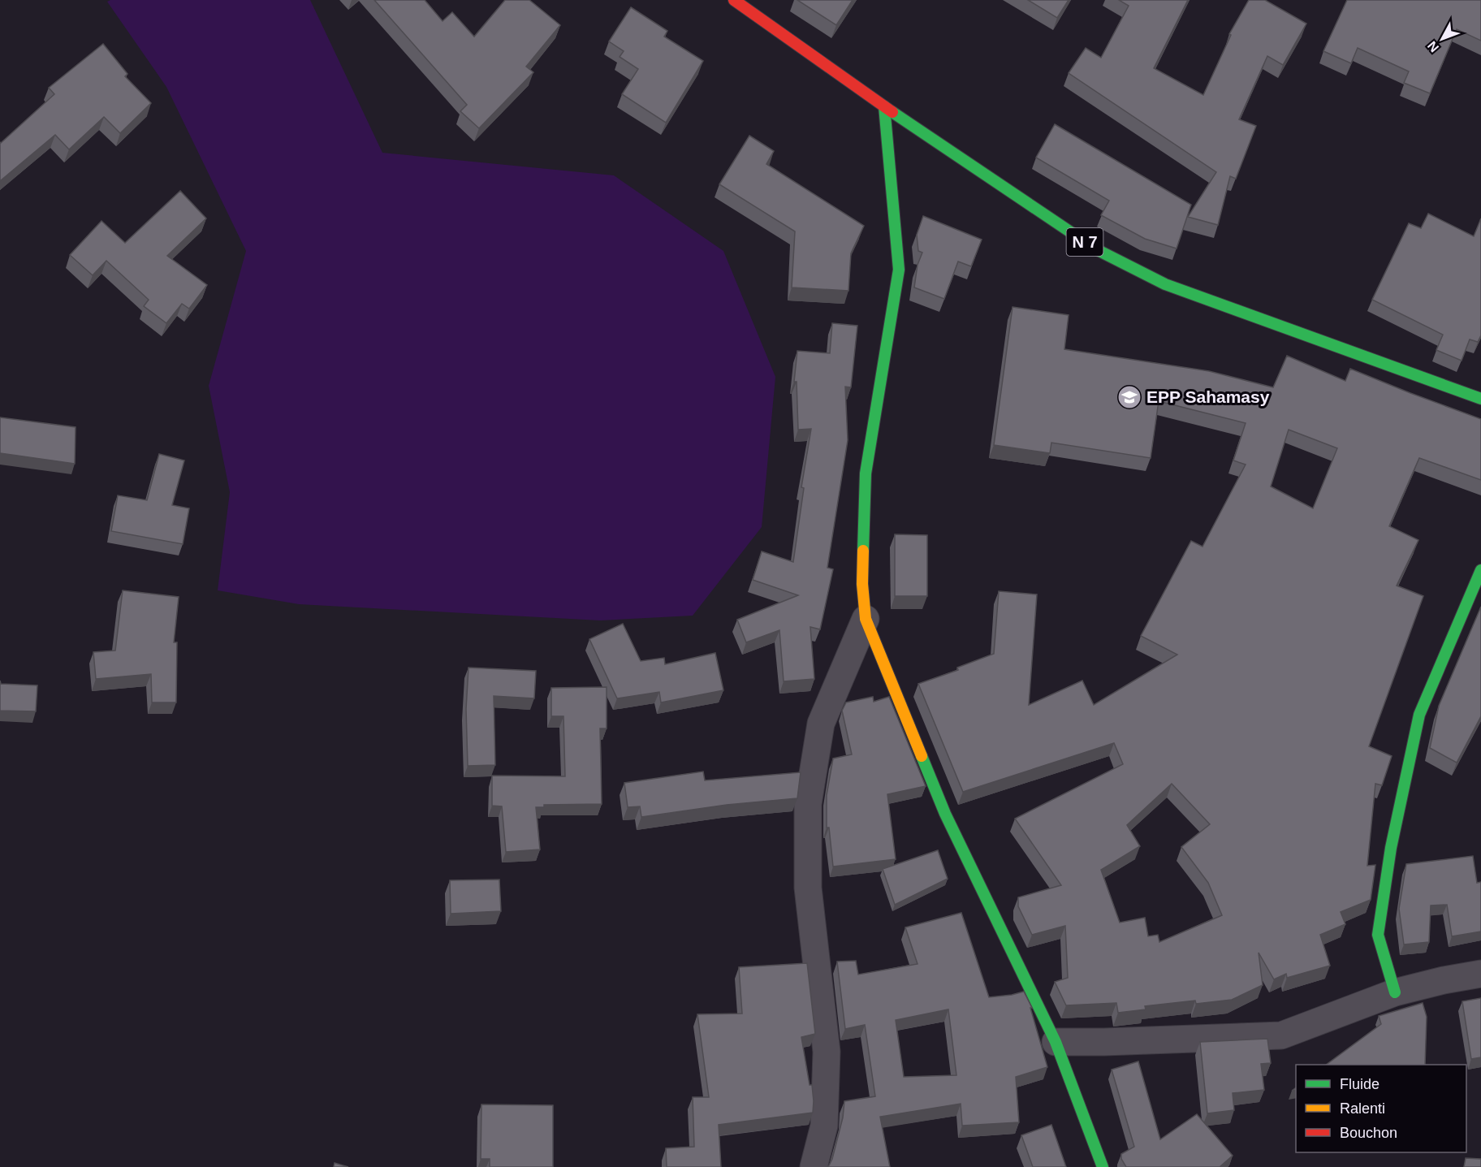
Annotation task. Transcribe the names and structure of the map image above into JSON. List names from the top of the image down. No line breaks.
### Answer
{"streets":{"street":["N 7"]},"places":{"school or university":["EPP Sahamasy"]},"legend":["Fluide","Ralenti","Bouchon"],"north":"bottom left"}
